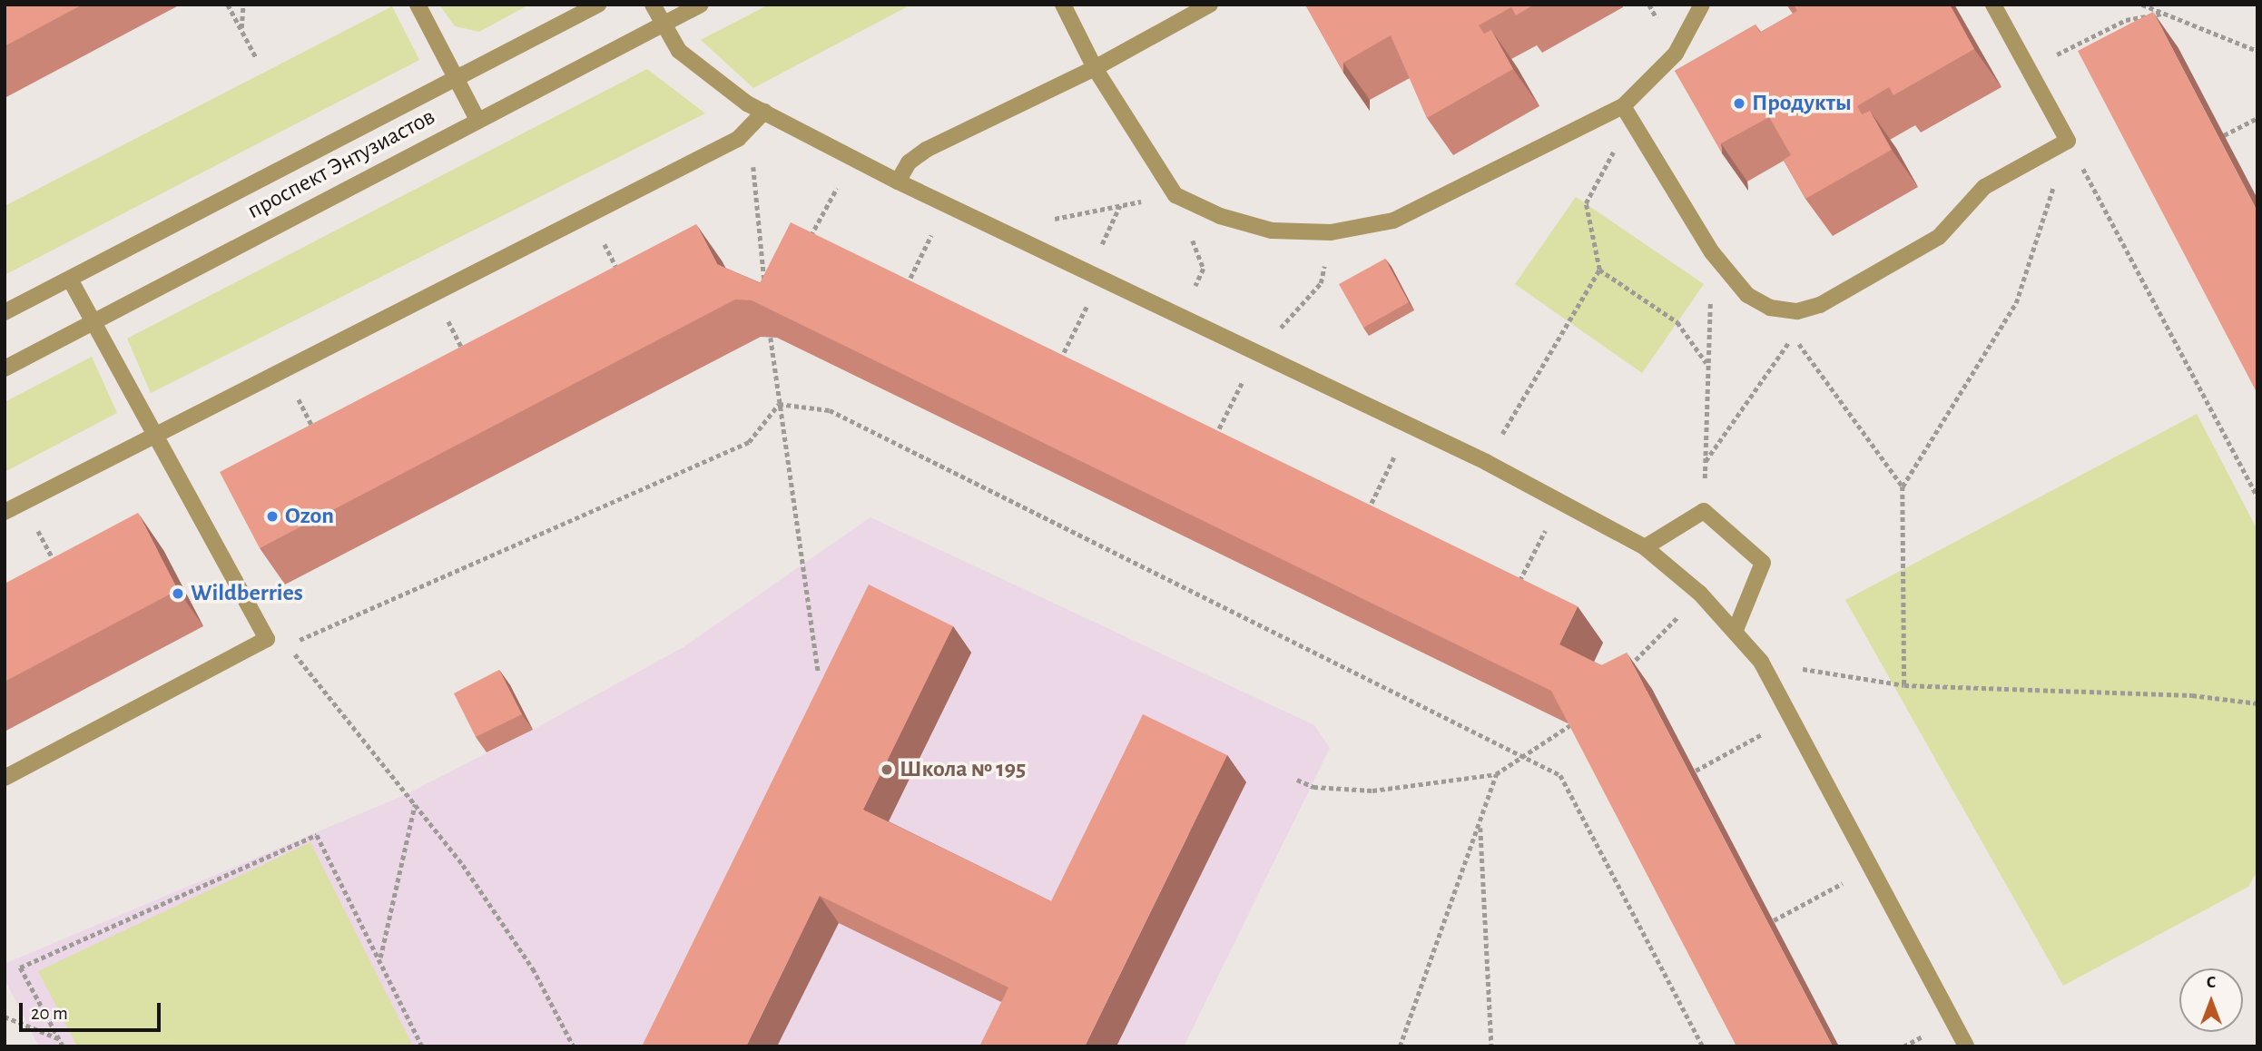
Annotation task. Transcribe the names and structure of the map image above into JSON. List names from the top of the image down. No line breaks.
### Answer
{"streets":{"street":["проспект Энтузиастов"]},"places":["Продукты","Ozon","Wildberries","Школа № 195"],"scale_bar":"20 m","north":"top"}
